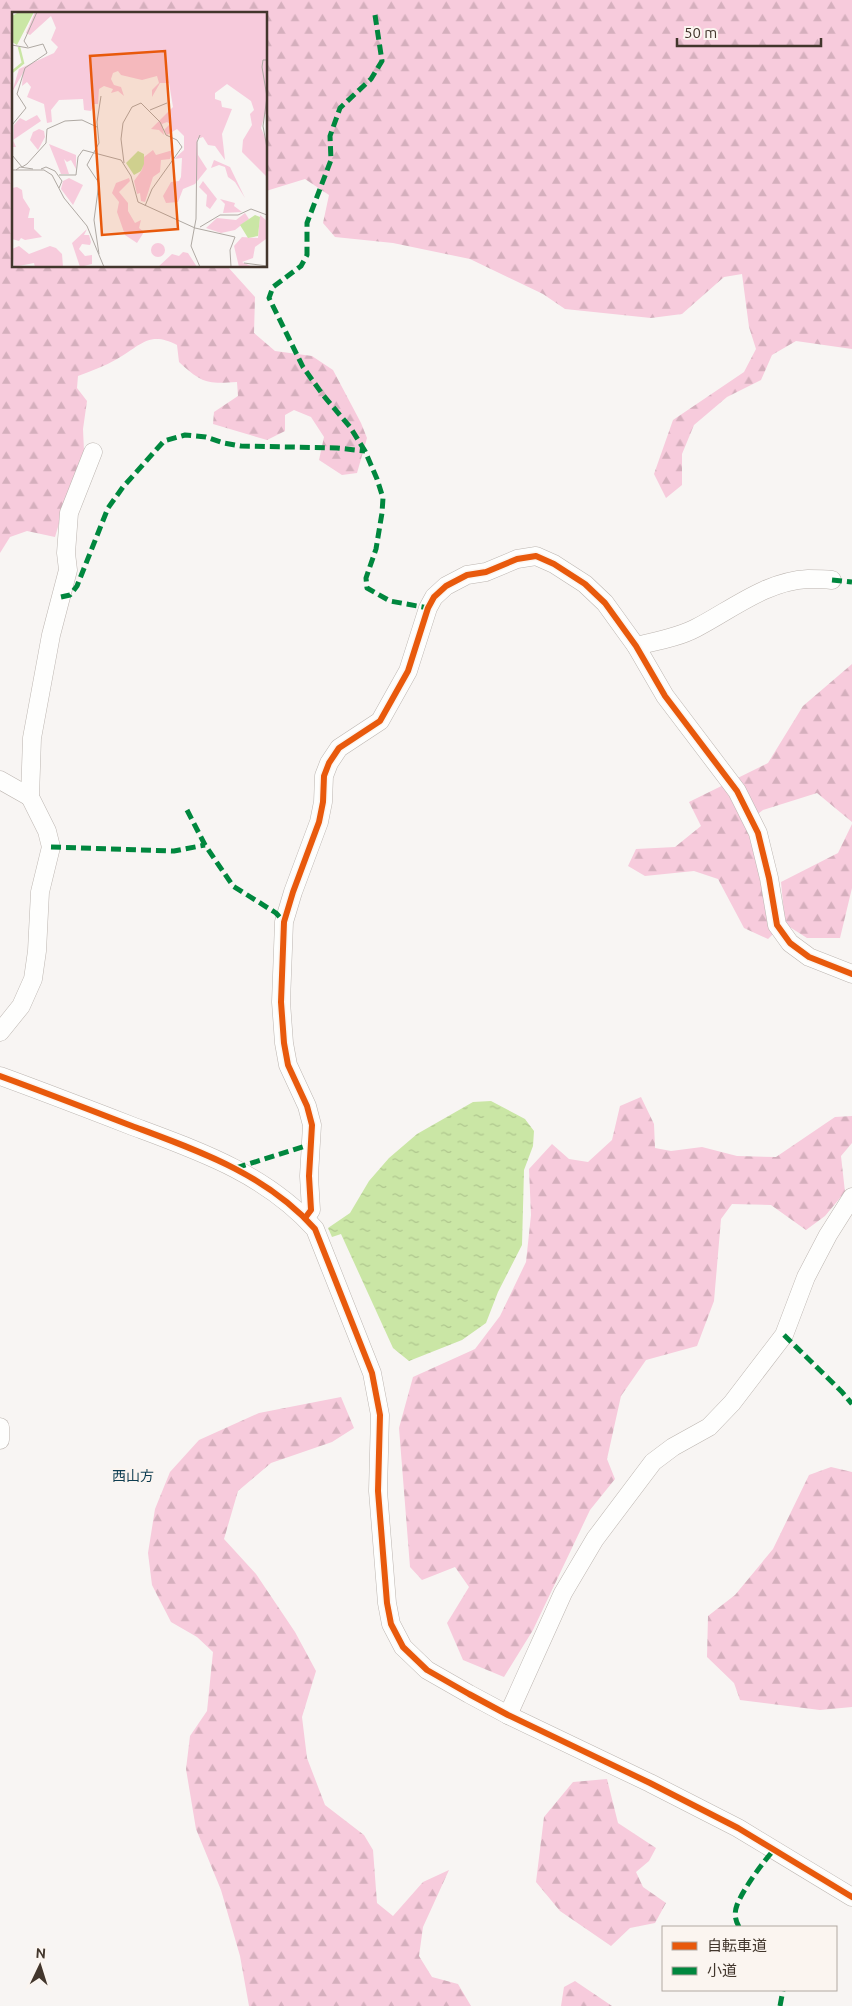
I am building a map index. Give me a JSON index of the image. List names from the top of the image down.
{
  "districts": ["西山方"],
  "legend": ["自転車道", "小道"],
  "scale_bar": "50 m",
  "north": "top"
}
